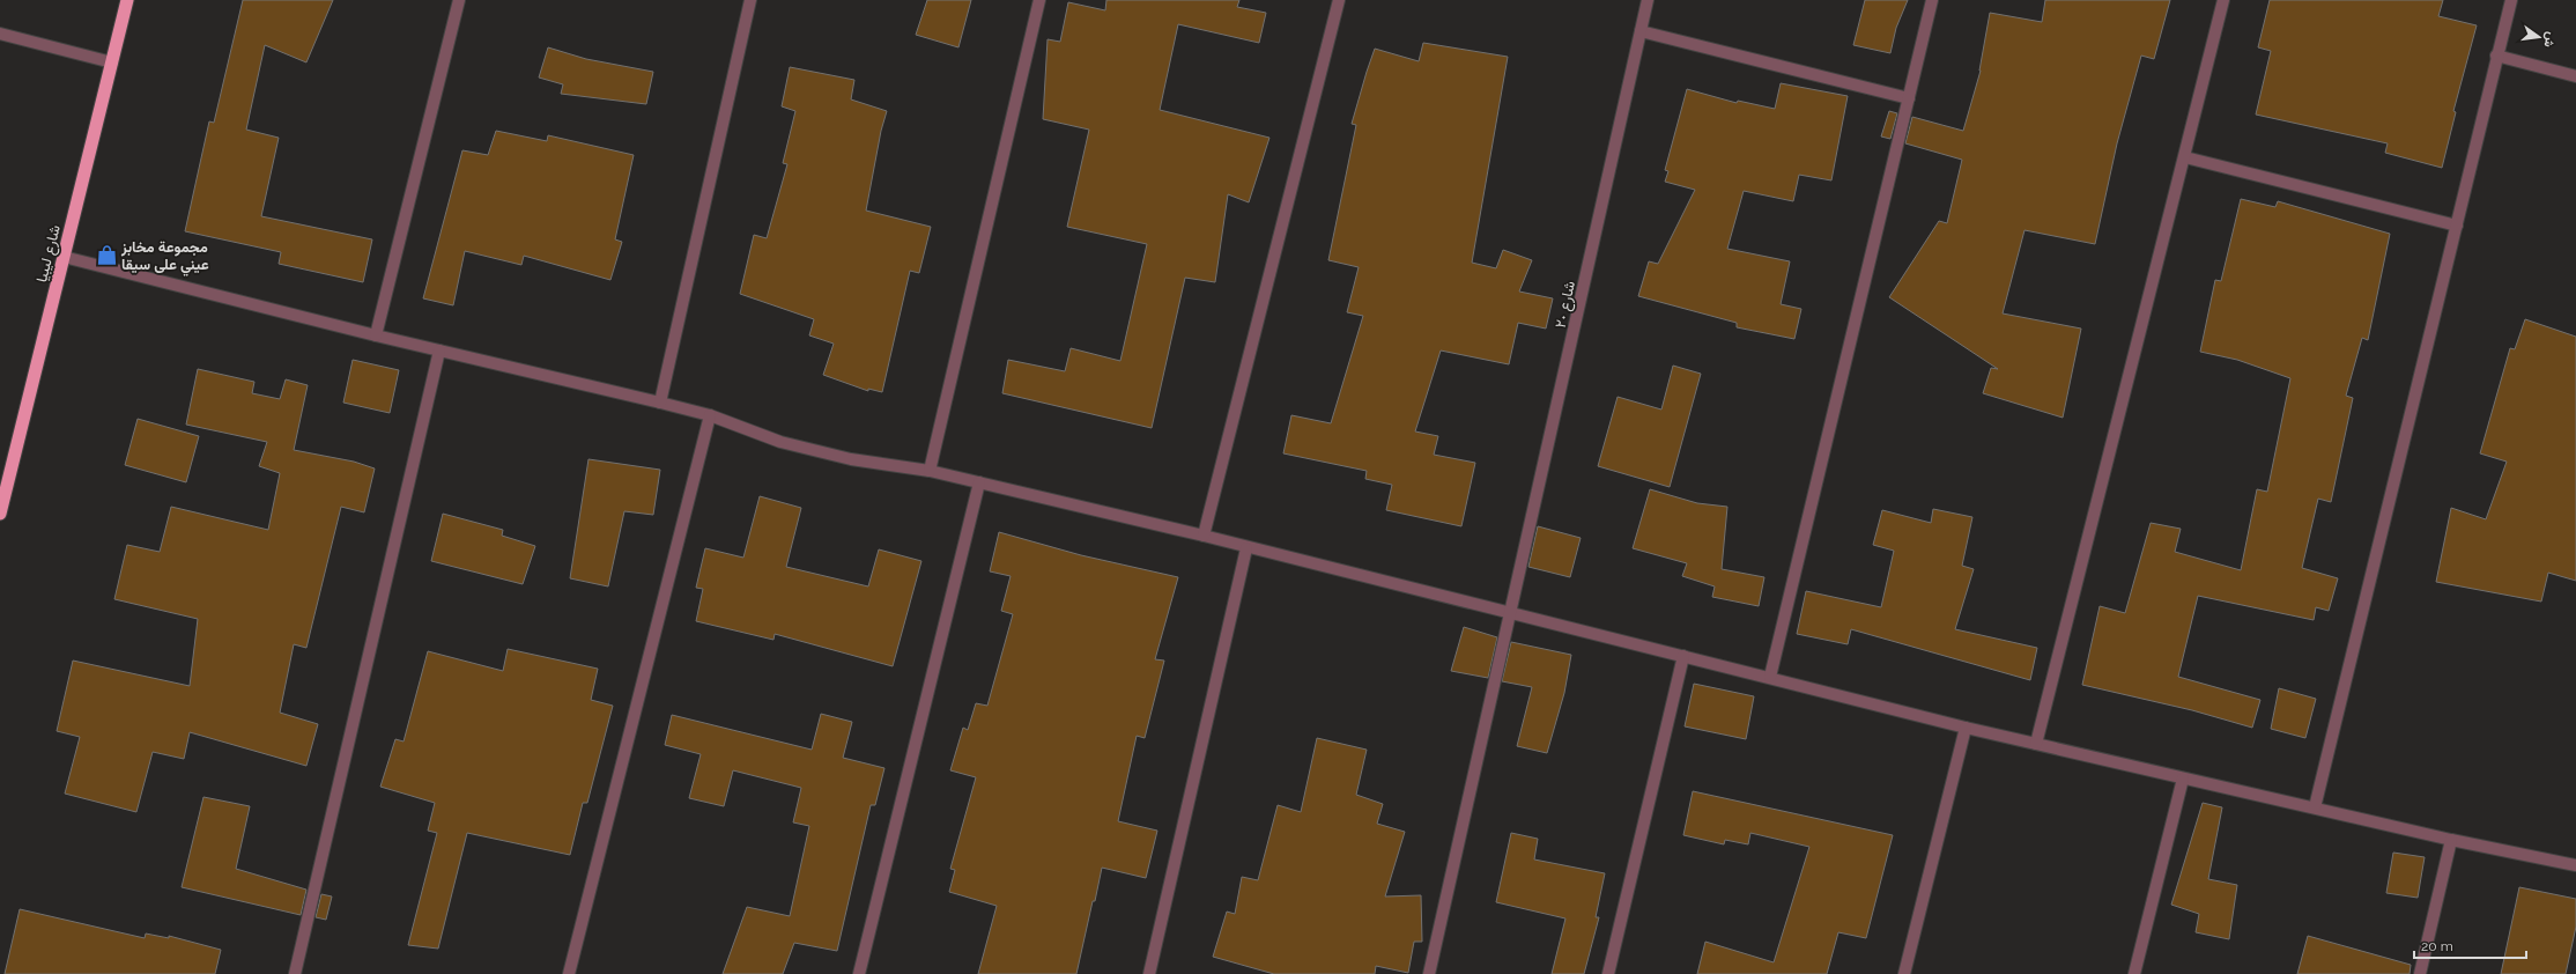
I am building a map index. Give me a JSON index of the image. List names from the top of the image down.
{
  "streets": {
    "highway": ["شارع ليبيا"],
    "street": ["شارع ٢٠"]
  },
  "places": {
    "shop": ["مجموعة مخابز عيني على سيقا"]
  },
  "scale_bar": "20 m",
  "north": "right"
}
